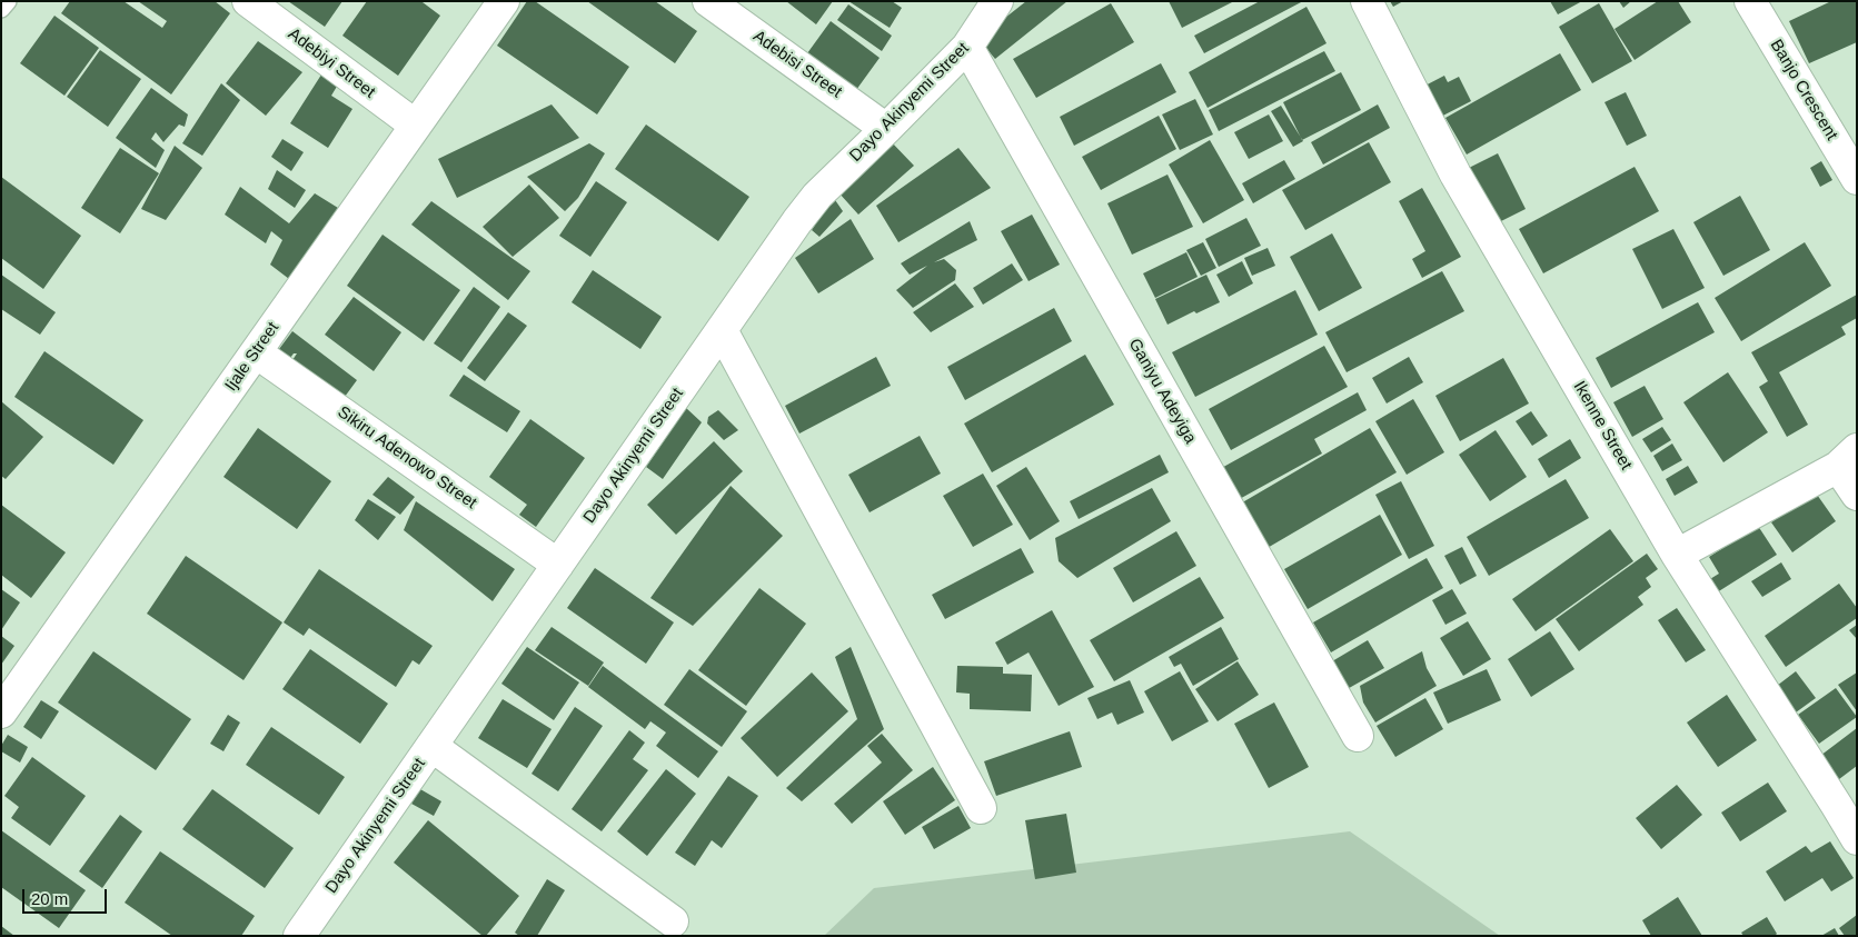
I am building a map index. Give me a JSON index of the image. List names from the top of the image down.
{
  "streets": {
    "street": [
      "Adebiyi Street",
      "Adebisi Street",
      "Banjo Crescent",
      "Dayo Akinyemi Street",
      "Ijale Street",
      "Ganiyu Adeyiga",
      "Ikenne Street",
      "Sikiru Adenowo Street"
    ]
  },
  "crossings": [
    ["Adebiyi Street", "Ijale Street"],
    ["Adebisi Street", "Dayo Akinyemi Street"],
    ["Dayo Akinyemi Street", "Ganiyu Adeyiga"],
    ["Dayo Akinyemi Street", "Sikiru Adenowo Street"],
    ["Ijale Street", "Sikiru Adenowo Street"]
  ],
  "scale_bar": "20 m"
}
